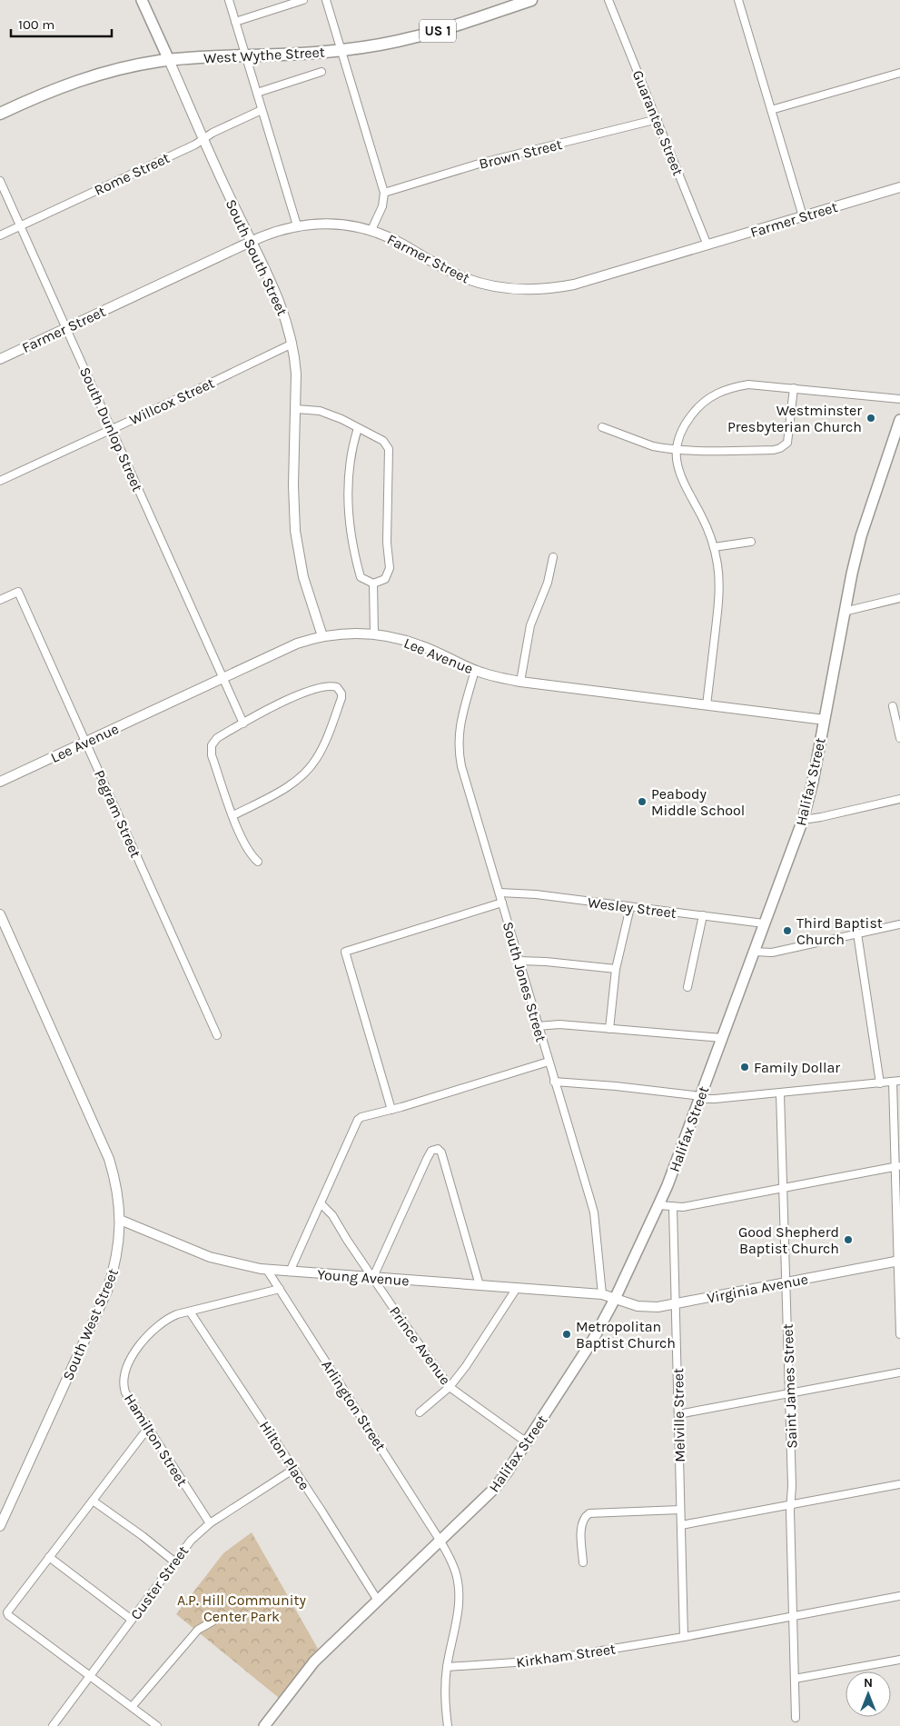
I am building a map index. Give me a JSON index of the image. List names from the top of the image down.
{
  "streets": {
    "main road": [
      "US 1",
      "West Wythe Street",
      "South South Street",
      "Halifax Street"
    ],
    "street": [
      "Guarantee Street",
      "Brown Street",
      "Rome Street",
      "Farmer Street",
      "Willcox Street",
      "South Dunlop Street",
      "Lee Avenue",
      "Pegram Street",
      "Wesley Street",
      "South Jones Street",
      "Young Avenue",
      "Virginia Avenue",
      "South West Street",
      "Prince Avenue",
      "Saint James Street",
      "Arlington Street",
      "Melville Street",
      "Hamilton Street",
      "Hilton Place",
      "Custer Street",
      "Kirkham Street"
    ]
  },
  "crossings": [
    ["West Wythe Street", "South South Street"],
    ["Guarantee Street", "Brown Street"],
    ["Guarantee Street", "Farmer Street"],
    ["Rome Street", "South South Street"],
    ["Rome Street", "South Dunlop Street"],
    ["Farmer Street", "South South Street"],
    ["Farmer Street", "South Dunlop Street"],
    ["South South Street", "Willcox Street"],
    ["South South Street", "Lee Avenue"],
    ["Willcox Street", "South Dunlop Street"],
    ["South Dunlop Street", "Lee Avenue"],
    ["Lee Avenue", "Halifax Street"],
    ["Lee Avenue", "Pegram Street"],
    ["Lee Avenue", "South Jones Street"],
    ["Halifax Street", "Wesley Street"],
    ["Halifax Street", "Young Avenue"],
    ["Halifax Street", "Virginia Avenue"],
    ["Halifax Street", "Prince Avenue"],
    ["Halifax Street", "Arlington Street"],
    ["Halifax Street", "Hilton Place"],
    ["Wesley Street", "South Jones Street"],
    ["South Jones Street", "Young Avenue"],
    ["Young Avenue", "Virginia Avenue"],
    ["Young Avenue", "South West Street"],
    ["Young Avenue", "Prince Avenue"],
    ["Young Avenue", "Arlington Street"],
    ["Virginia Avenue", "Saint James Street"],
    ["Virginia Avenue", "Melville Street"],
    ["Saint James Street", "Kirkham Street"],
    ["Arlington Street", "Hamilton Street"],
    ["Arlington Street", "Kirkham Street"],
    ["Melville Street", "Kirkham Street"],
    ["Hamilton Street", "Hilton Place"],
    ["Hamilton Street", "Custer Street"],
    ["Hilton Place", "Custer Street"]
  ],
  "parks": ["A.P. Hill Community Center Park"],
  "places": [
    "Westminster Presbyterian Church",
    "Peabody Middle School",
    "Third Baptist Church",
    "Family Dollar",
    "Good Shepherd Baptist Church",
    "Metropolitan Baptist Church"
  ],
  "scale_bar": "100 m",
  "north": "top"
}
